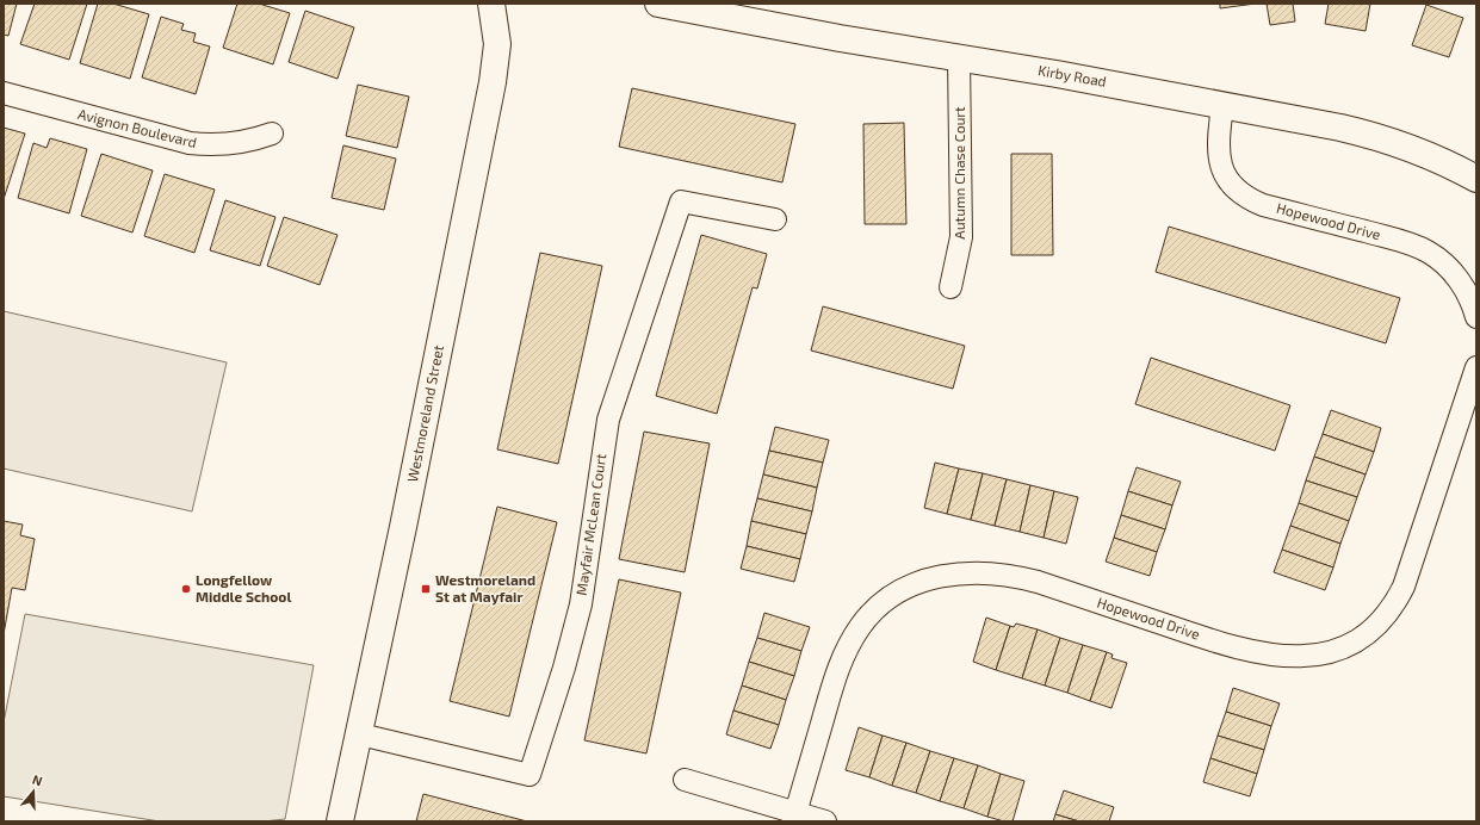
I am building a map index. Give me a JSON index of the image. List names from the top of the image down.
{
  "streets": {
    "main road": ["Kirby Road", "Westmoreland Street"],
    "street": [
      "Avignon Boulevard",
      "Autumn Chase Court",
      "Hopewood Drive",
      "Mayfair McLean Court"
    ]
  },
  "crossings": [
    ["Kirby Road", "Autumn Chase Court"],
    ["Kirby Road", "Hopewood Drive"],
    ["Westmoreland Street", "Mayfair McLean Court"]
  ],
  "places": {
    "other": ["Longfellow Middle School"],
    "transit": ["Westmoreland St at Mayfair"]
  },
  "north": "top"
}
